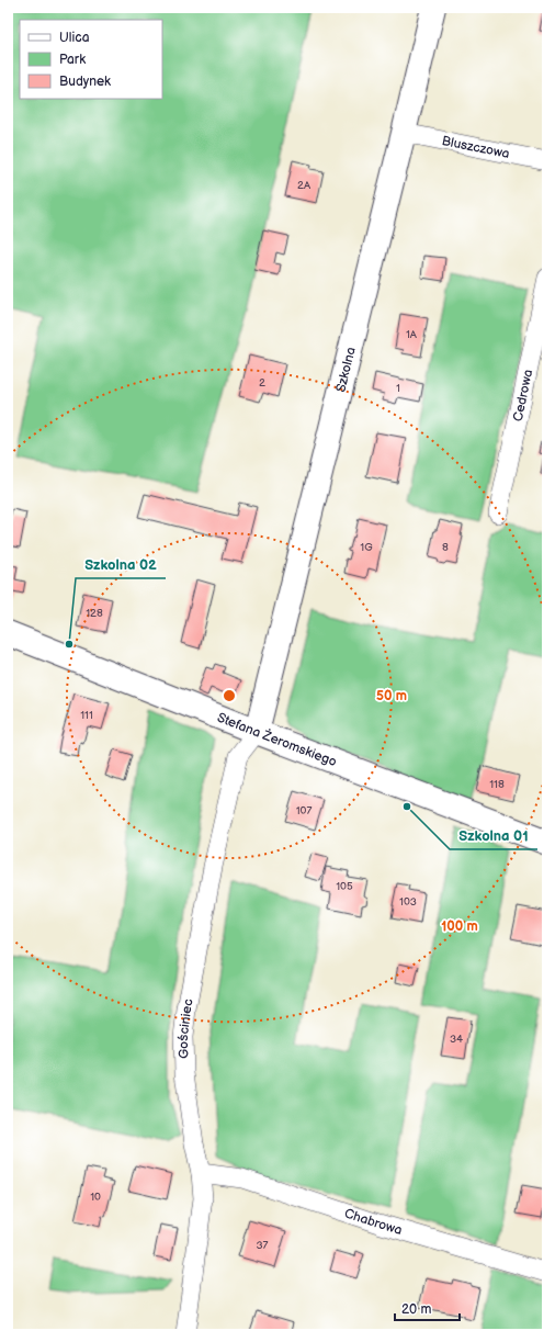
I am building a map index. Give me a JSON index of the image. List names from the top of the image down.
{
  "streets": {
    "street": [
      "Bluszczowa",
      "Szkolna",
      "Cedrowa",
      "Stefana Żeromskiego",
      "Gościniec",
      "Chabrowa"
    ]
  },
  "crossings": [
    ["Bluszczowa", "Szkolna"],
    ["Szkolna", "Stefana Żeromskiego"],
    ["Szkolna", "Gościniec"],
    ["Stefana Żeromskiego", "Gościniec"],
    ["Gościniec", "Chabrowa"]
  ],
  "places": ["Szkolna 02", "Szkolna 01"],
  "house_numbers": [
    "2A",
    "1A",
    "2",
    "1",
    "1G",
    "8",
    "128",
    "111",
    "118",
    "107",
    "105",
    "103",
    "34",
    "10",
    "37"
  ],
  "legend": ["Ulica", "Park", "Budynek"],
  "scale_bar": "20 m",
  "rings": ["50 m", "100 m"]
}
